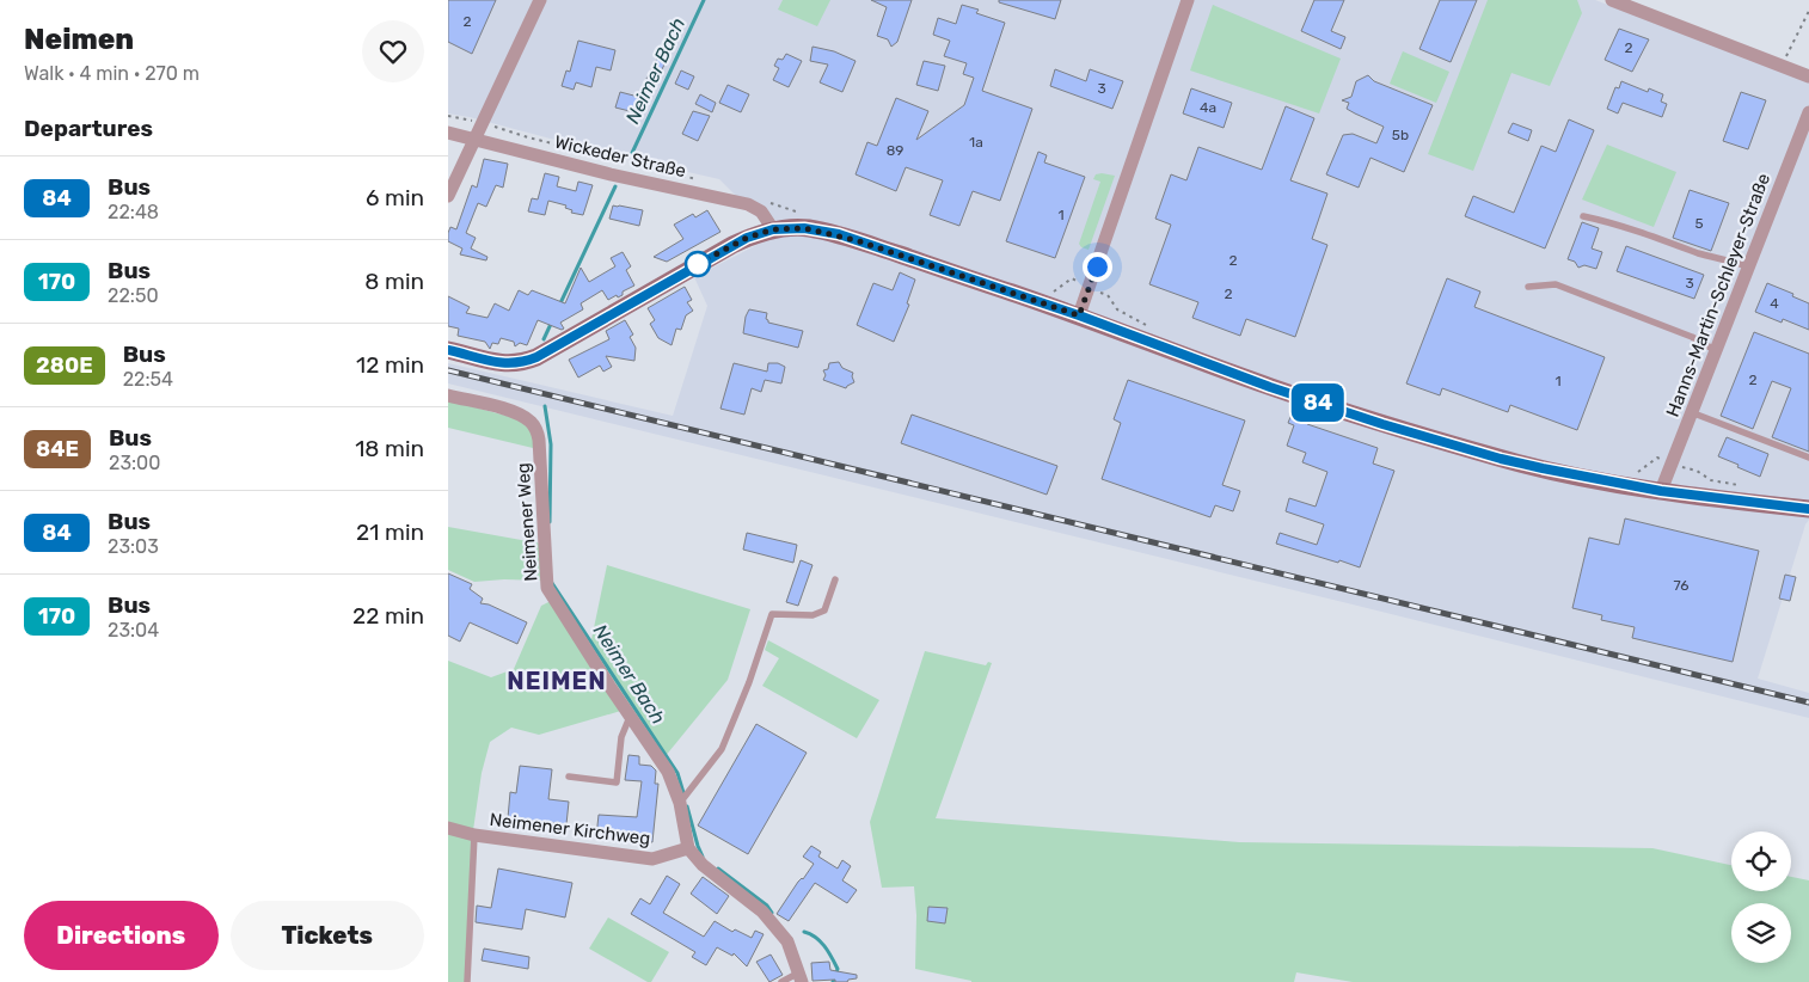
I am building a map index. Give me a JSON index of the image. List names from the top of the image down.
{
  "streets": {
    "street": [
      "Wickeder Straße",
      "Hanns-Martin-Schleyer-Straße",
      "Neimener Weg",
      "Neimener Kirchweg"
    ]
  },
  "crossings": [
    ["Neimener Weg", "Neimener Kirchweg"]
  ],
  "districts": ["NEIMEN"],
  "water": ["Neimer Bach"],
  "lines": ["bus line 84"],
  "house_numbers": [
    "2",
    "2",
    "3",
    "4a",
    "5b",
    "1a",
    "89",
    "1",
    "5",
    "2",
    "3",
    "2",
    "4",
    "2",
    "1",
    "76"
  ],
  "page": {
    "heading": [
      ["Neimen", "Walk · 4 min · 270 m"],
      "Departures"
    ],
    "on_map": "84",
    "list": [
      {
        "mark": "84",
        "name": "Bus",
        "note": "22:48",
        "value": "6 min"
      },
      {
        "mark": "170",
        "name": "Bus",
        "note": "22:50",
        "value": "8 min"
      },
      {
        "mark": "280E",
        "name": "Bus",
        "note": "22:54",
        "value": "12 min"
      },
      {
        "mark": "84E",
        "name": "Bus",
        "note": "23:00",
        "value": "18 min"
      },
      {
        "mark": "84",
        "name": "Bus",
        "note": "23:03",
        "value": "21 min"
      },
      {
        "mark": "170",
        "name": "Bus",
        "note": "23:04",
        "value": "22 min"
      }
    ],
    "buttons": ["Directions", "Tickets"]
  }
}
